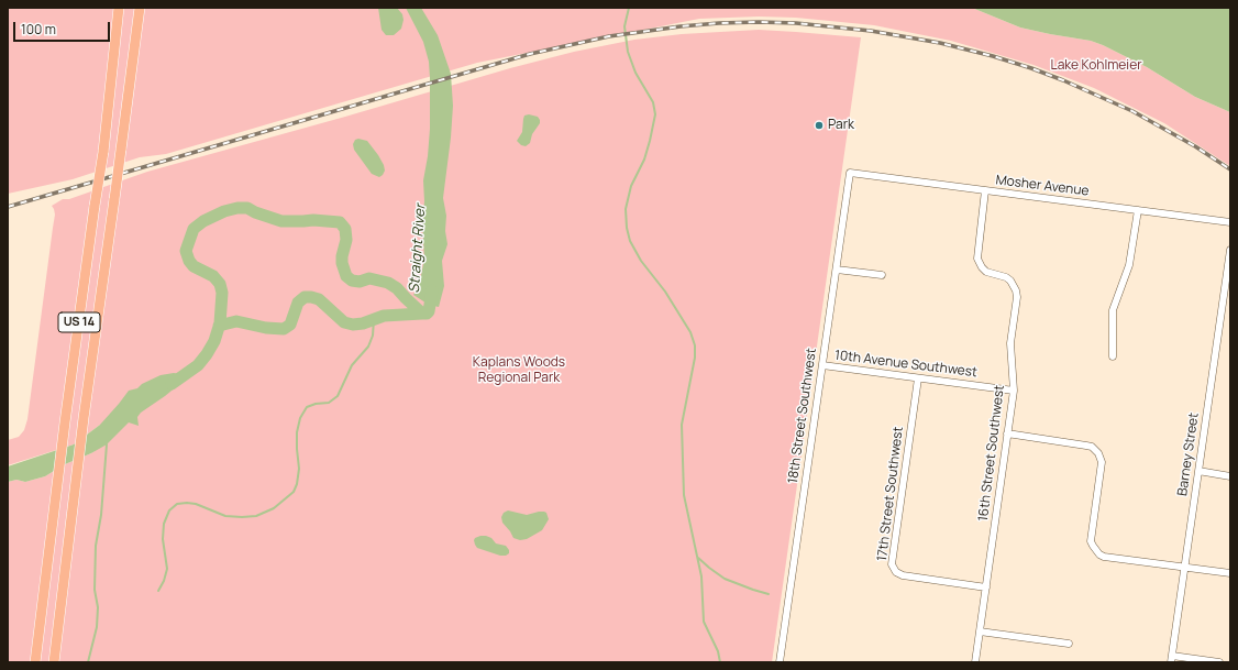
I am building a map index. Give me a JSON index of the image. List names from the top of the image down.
{
  "streets": {
    "highway": ["US 14"],
    "street": [
      "Mosher Avenue",
      "10th Avenue Southwest",
      "18th Street Southwest",
      "16th Street Southwest",
      "Barney Street",
      "17th Street Southwest"
    ]
  },
  "crossings": [
    ["Mosher Avenue", "18th Street Southwest"],
    ["Mosher Avenue", "16th Street Southwest"],
    ["10th Avenue Southwest", "18th Street Southwest"],
    ["10th Avenue Southwest", "16th Street Southwest"],
    ["10th Avenue Southwest", "17th Street Southwest"],
    ["16th Street Southwest", "17th Street Southwest"]
  ],
  "water": ["Straight River"],
  "parks": ["Lake Kohlmeier", "Kaplans Woods Regional Park"],
  "places": ["Park"],
  "scale_bar": "100 m"
}
